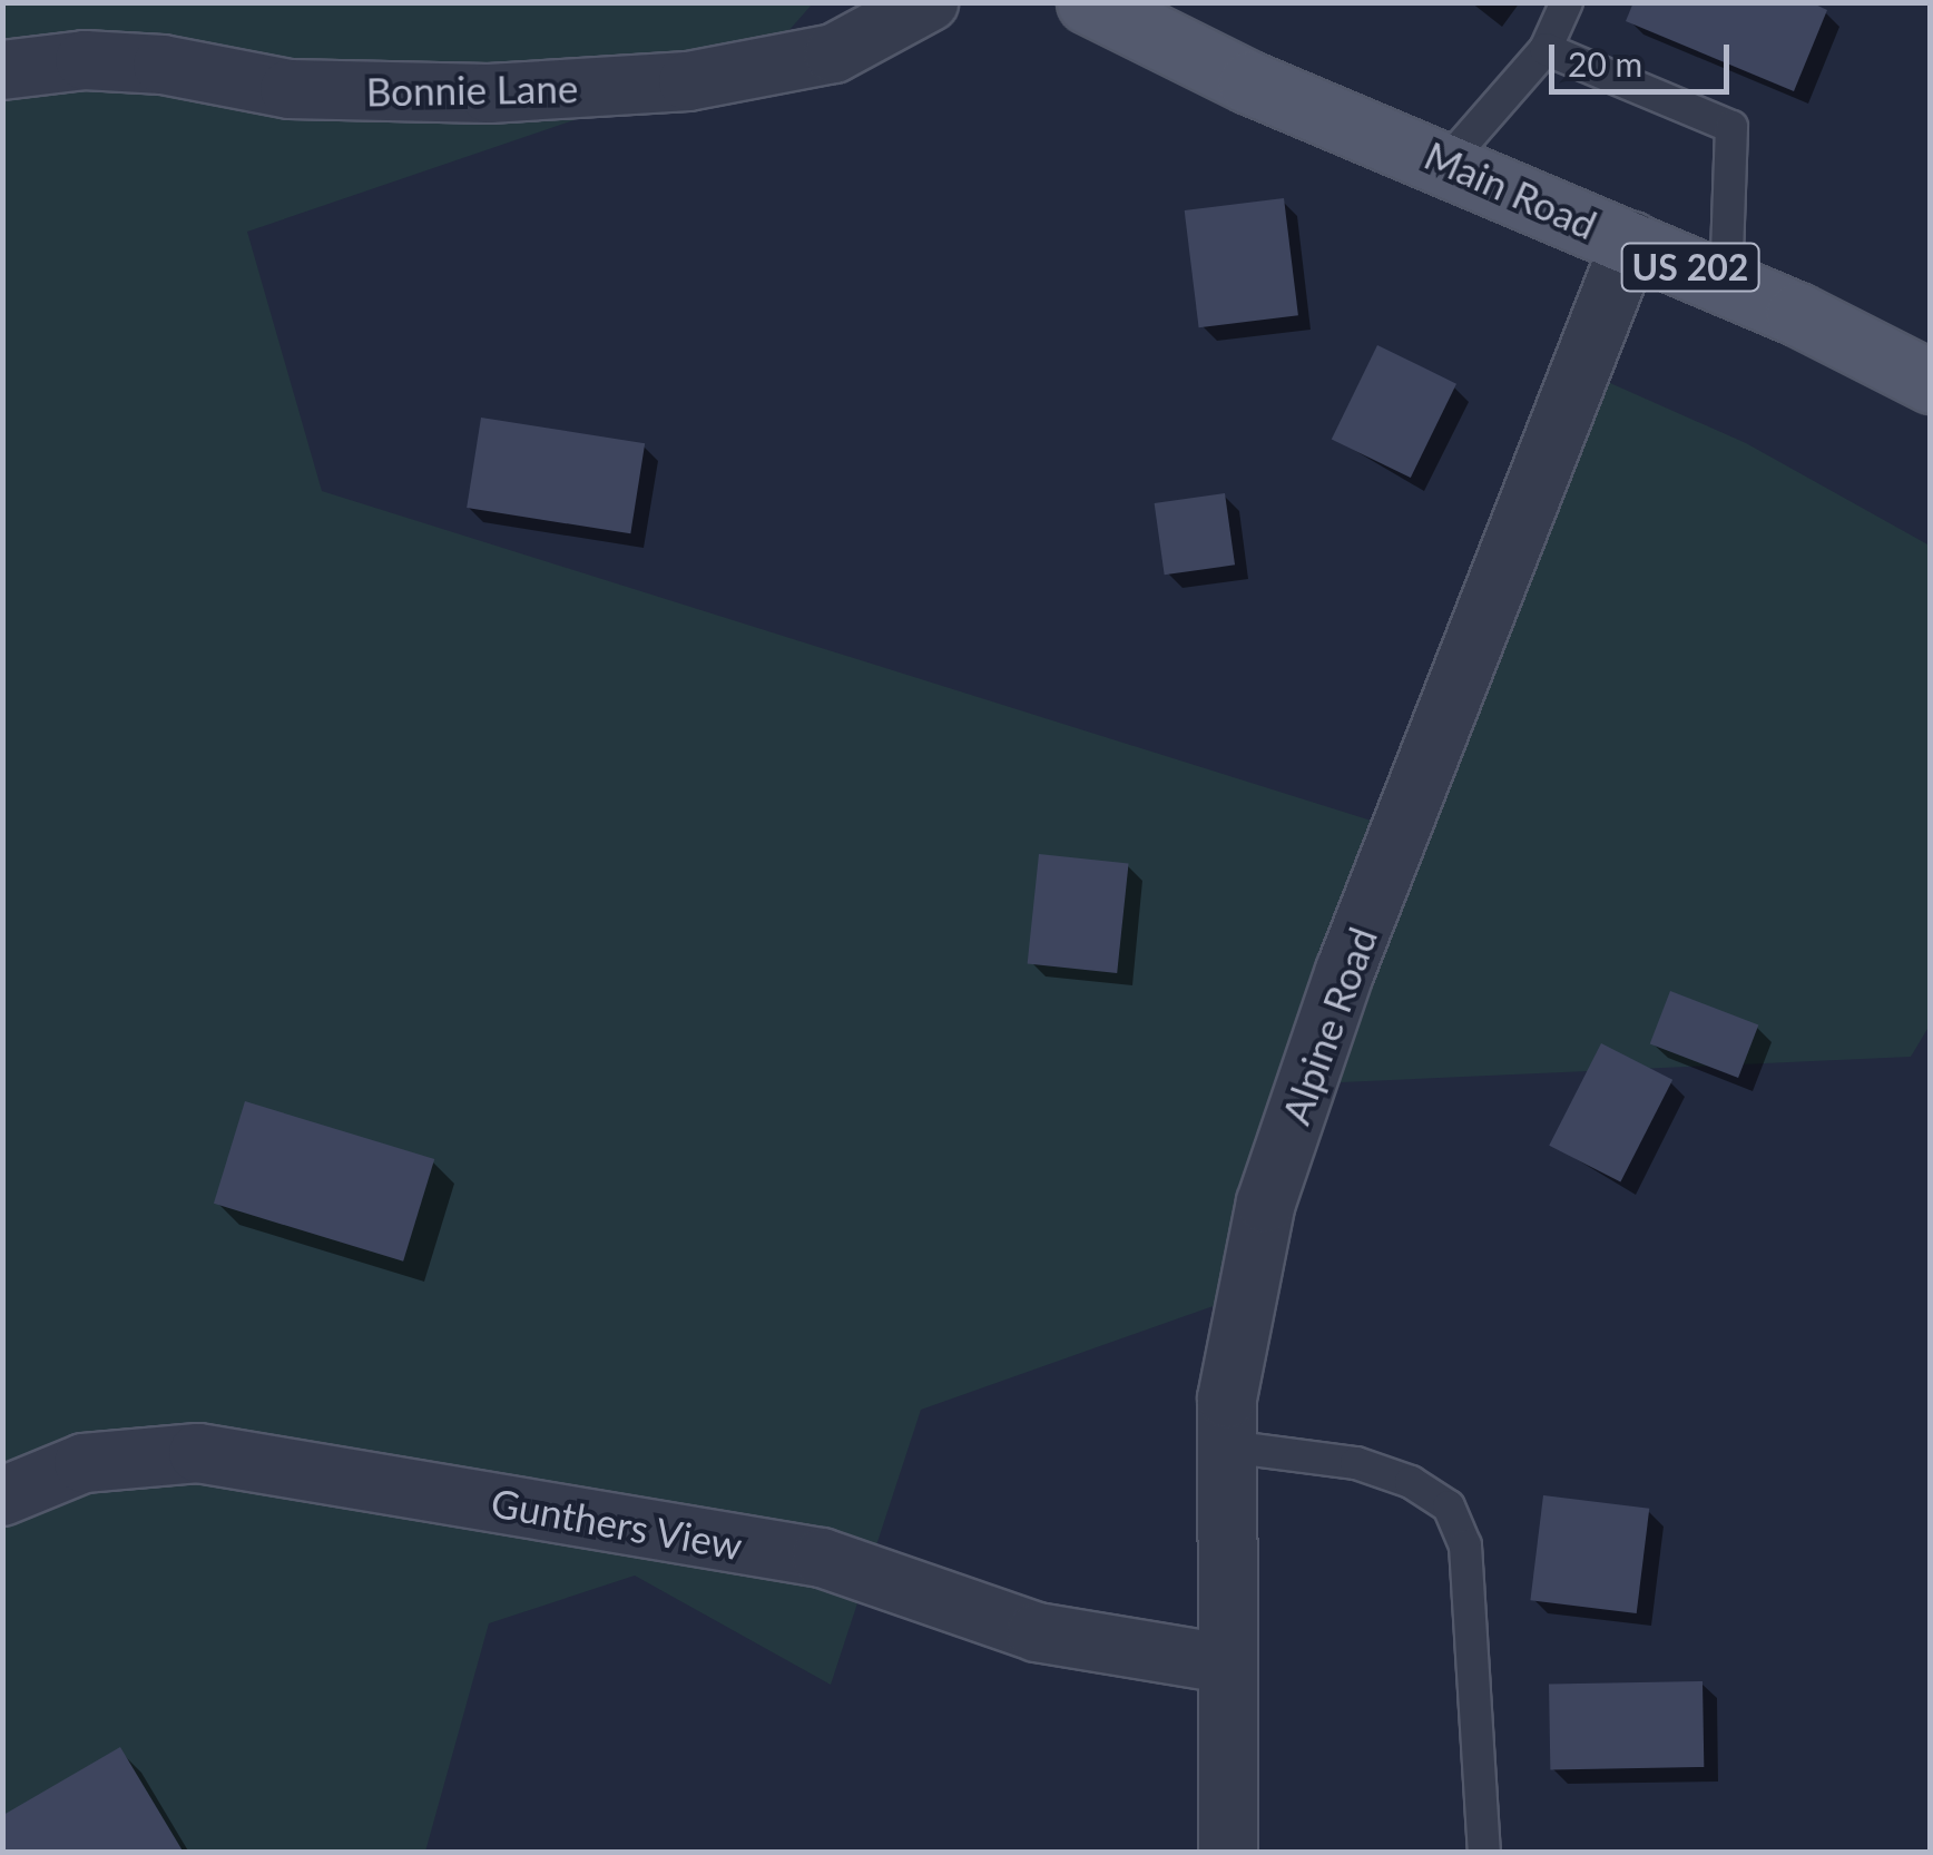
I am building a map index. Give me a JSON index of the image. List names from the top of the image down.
{
  "streets": {
    "main road": ["Main Road", "US 202"],
    "street": ["Bonnie Lane", "Alpine Road", "Gunthers View"]
  },
  "crossings": [
    ["Main Road", "Alpine Road"],
    ["Alpine Road", "Gunthers View"]
  ],
  "scale_bar": "20 m"
}
